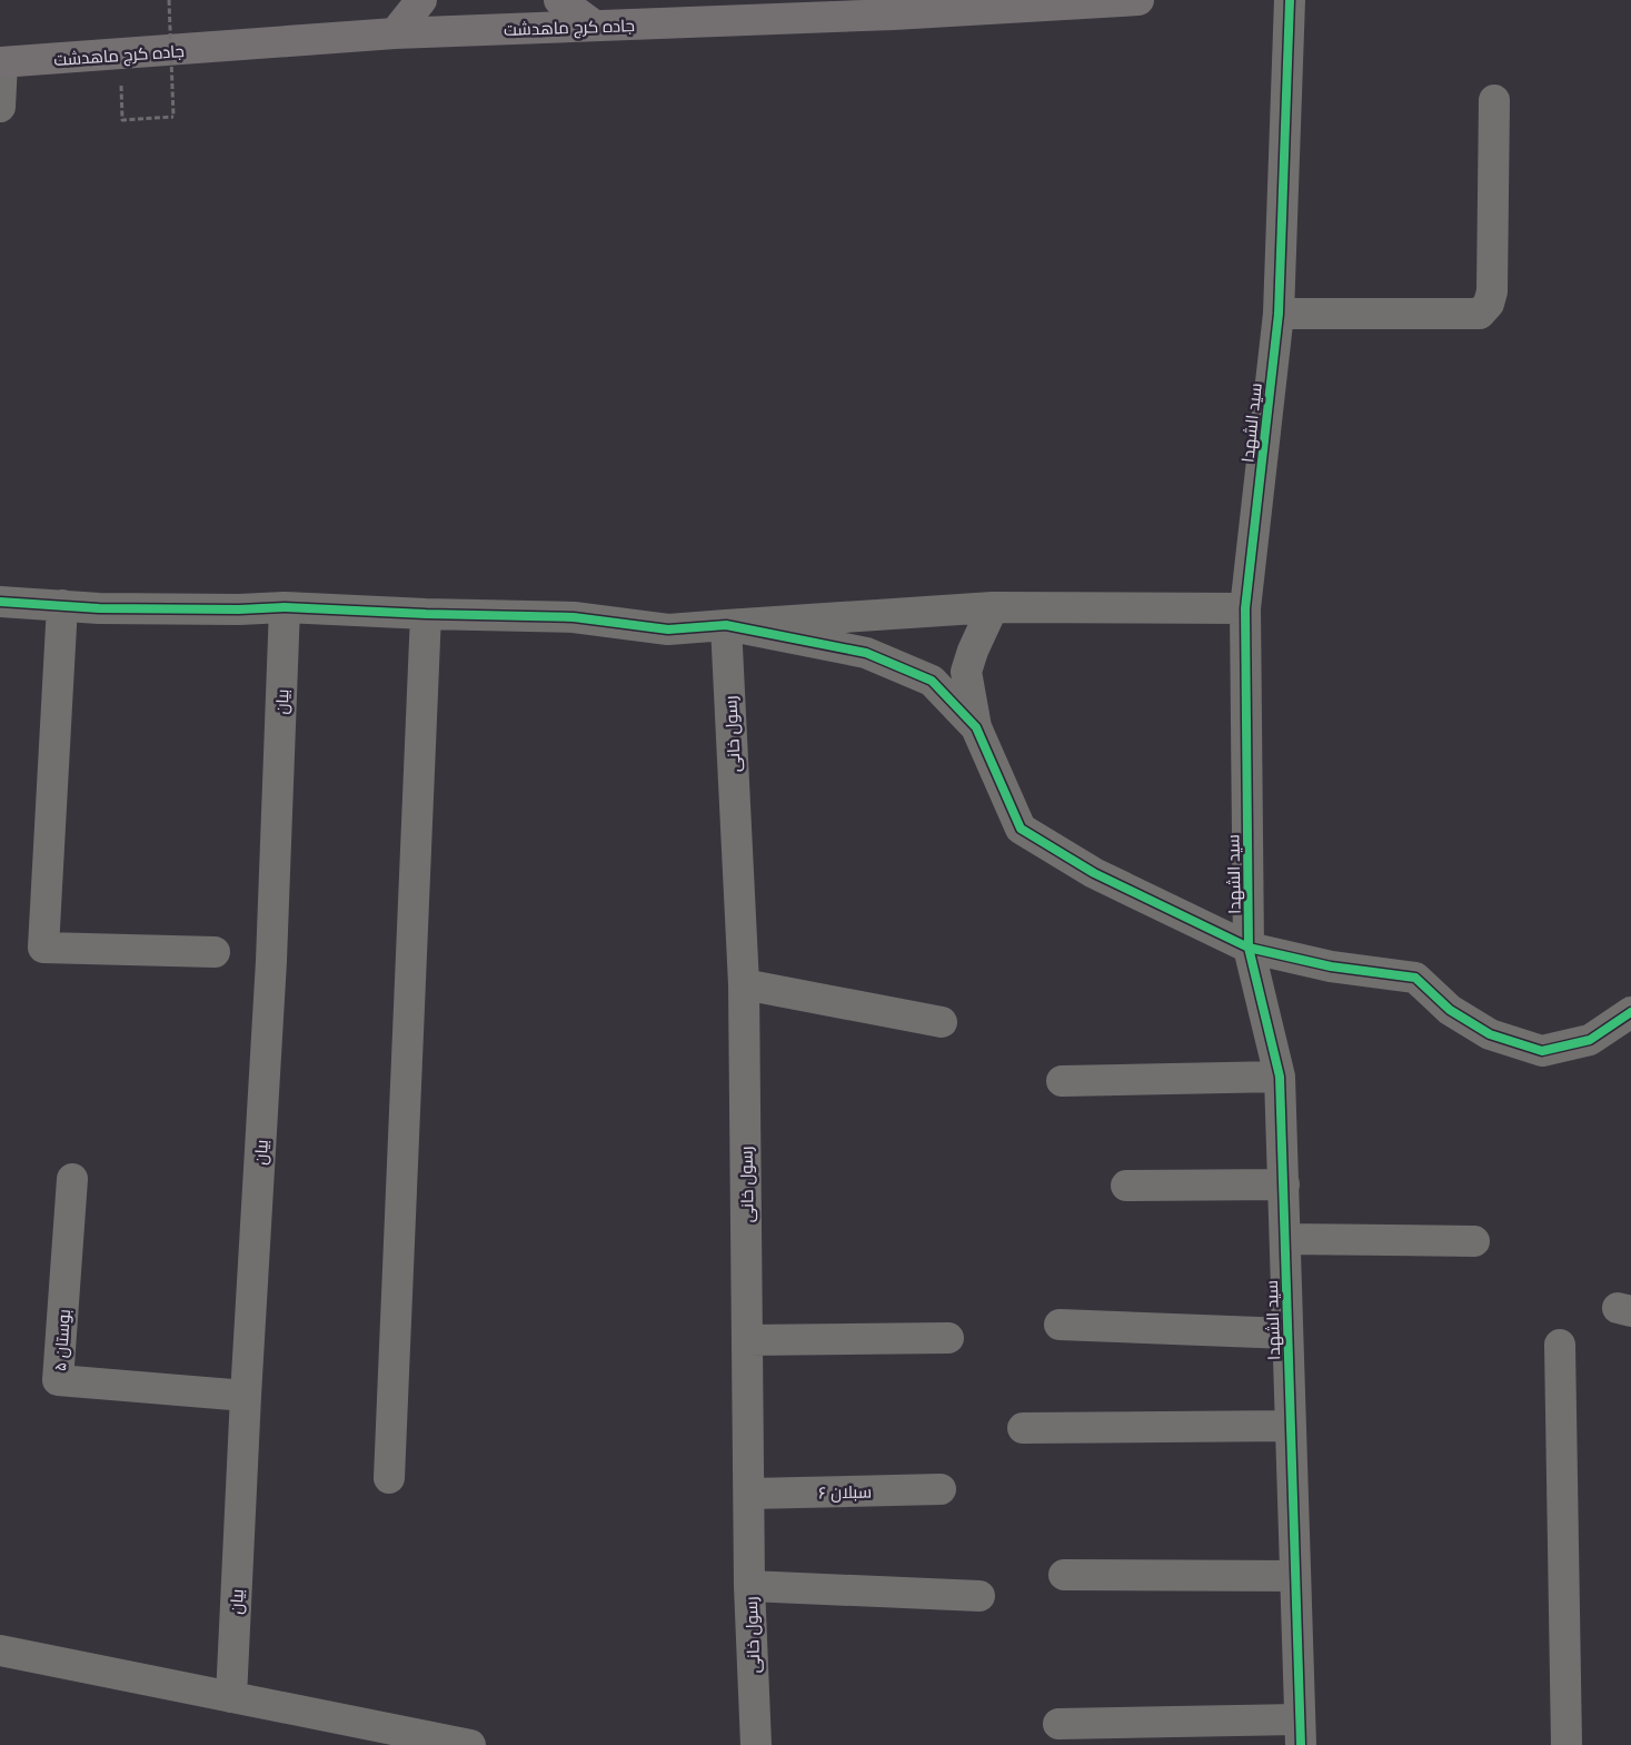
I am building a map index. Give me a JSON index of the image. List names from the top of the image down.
{
  "streets": {
    "main road": ["جاده کرج ماهدشت"],
    "street": [
      "سید الشهدا",
      "بیان",
      "رسول خانی",
      "بوستان ۵",
      "سبلان ۶"
    ]
  },
  "crossings": [
    ["بیان", "بوستان ۵"],
    ["رسول خانی", "سبلان ۶"]
  ]
}
